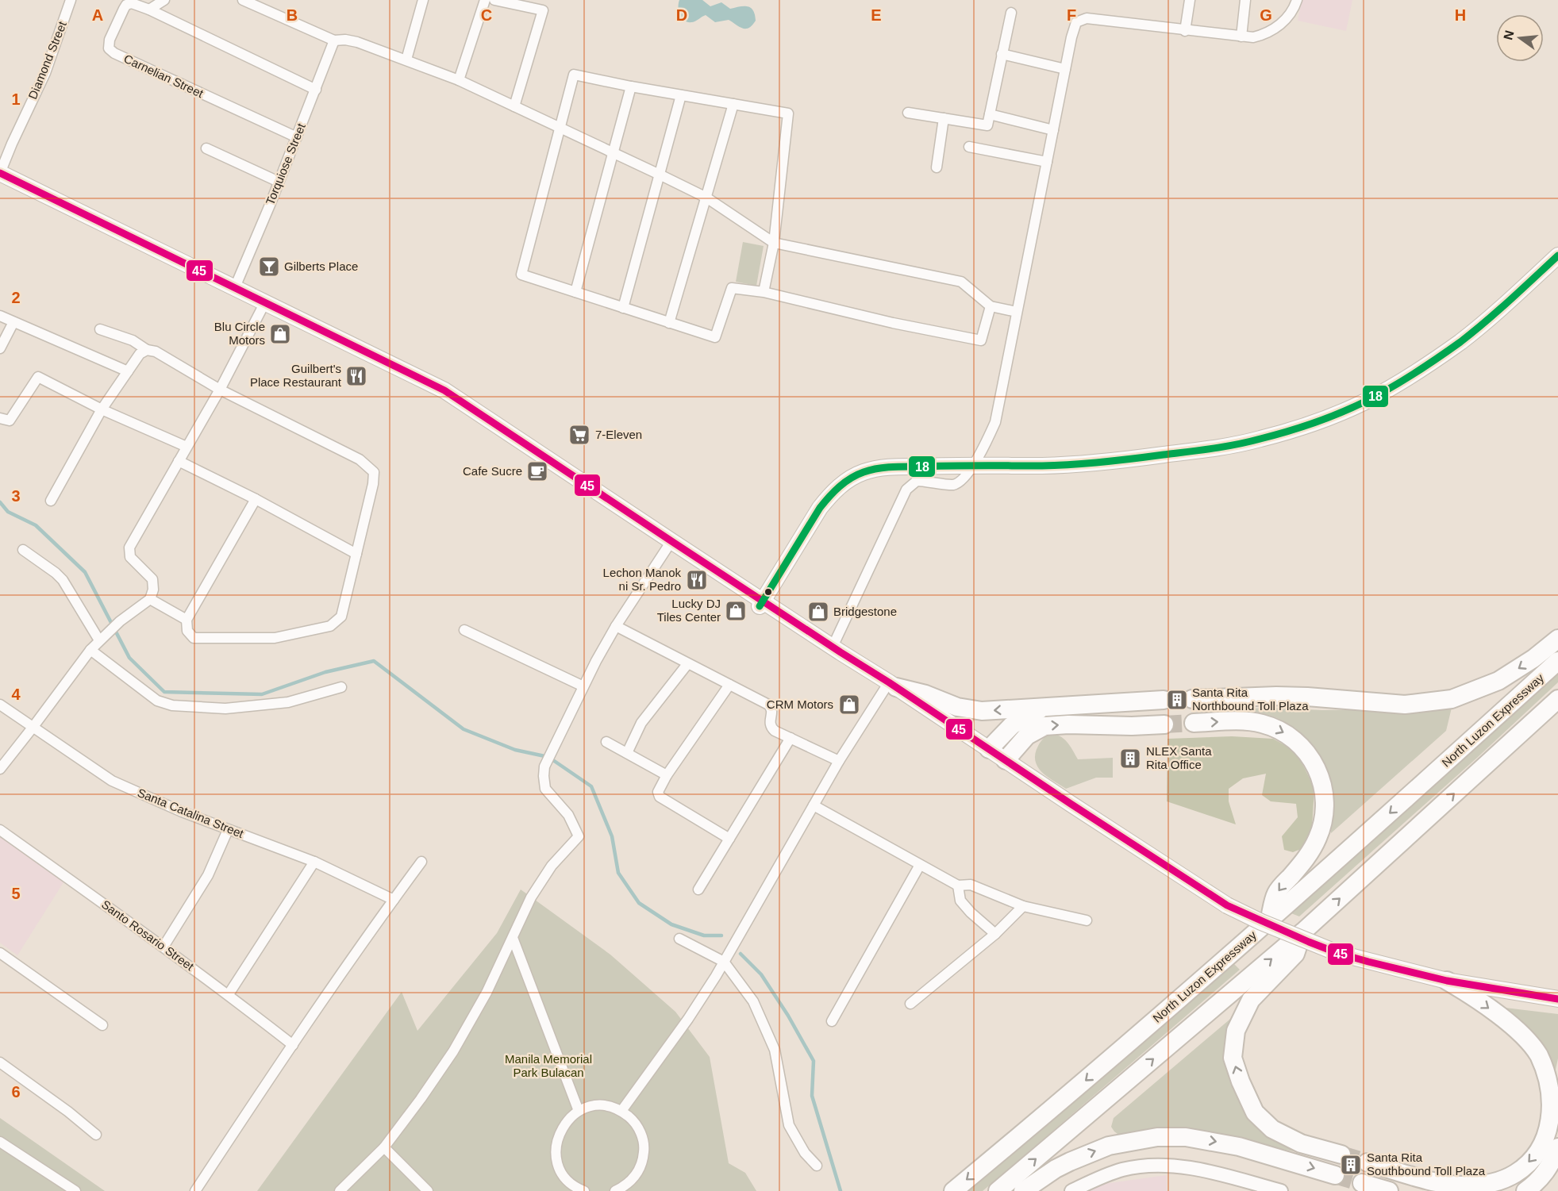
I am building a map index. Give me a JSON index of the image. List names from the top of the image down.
{
  "streets": {
    "highway": ["North Luzon Expressway"],
    "street": [
      "Diamond Street",
      "Carnelian Street",
      "Torquiose Street",
      "Santa Catalina Street",
      "Santo Rosario Street"
    ]
  },
  "crossings": [
    ["Carnelian Street", "Torquiose Street"]
  ],
  "parks": ["Manila Memorial Park Bulacan"],
  "places": {
    "bar": ["Gilberts Place"],
    "shop": [
      "Blu Circle Motors",
      "Lucky DJ Tiles Center",
      "Bridgestone",
      "CRM Motors"
    ],
    "restaurant": ["Guilbert's Place Restaurant", "Lechon Manok ni Sr. Pedro"],
    "supermarket": ["7-Eleven"],
    "cafe": ["Cafe Sucre"],
    "building": ["Santa Rita Northbound Toll Plaza", "NLEX Santa Rita Office", "Santa Rita Southbound Toll Plaza"]
  },
  "lines": ["transit line 45", "transit line 18"],
  "north": "left",
  "grid": {
    "columns": [
      "A",
      "B",
      "C",
      "D",
      "E",
      "F",
      "G",
      "H"
    ],
    "rows": [
      "1",
      "2",
      "3",
      "4",
      "5",
      "6"
    ]
  }
}
